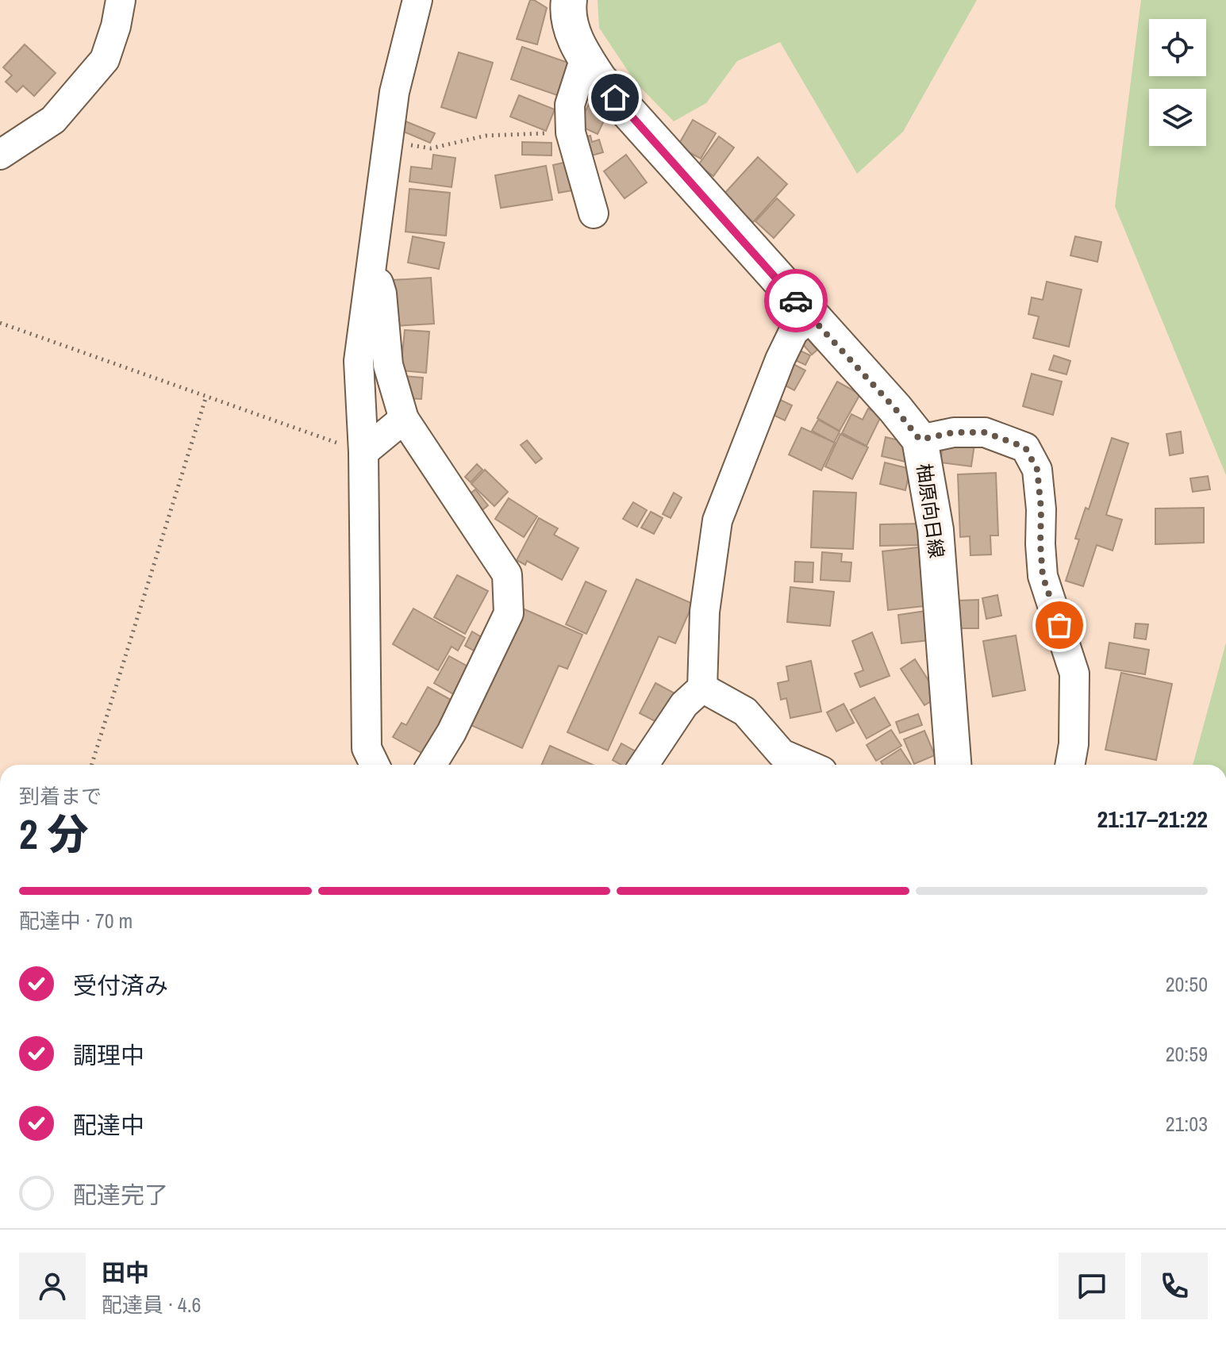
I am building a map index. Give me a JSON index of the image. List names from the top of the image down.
{
  "streets": {
    "main road": ["柚原向日線"]
  },
  "page": {
    "heading": ["2 分", "到着まで", "21:17–21:22"],
    "panel": ["田中", "配達員 · 4.6"],
    "bar": "配達中 · 70 m",
    "list": [
      ["受付済み", "20:50"],
      ["調理中", "20:59"],
      ["配達中", "21:03"],
      "配達完了"
    ]
  }
}
